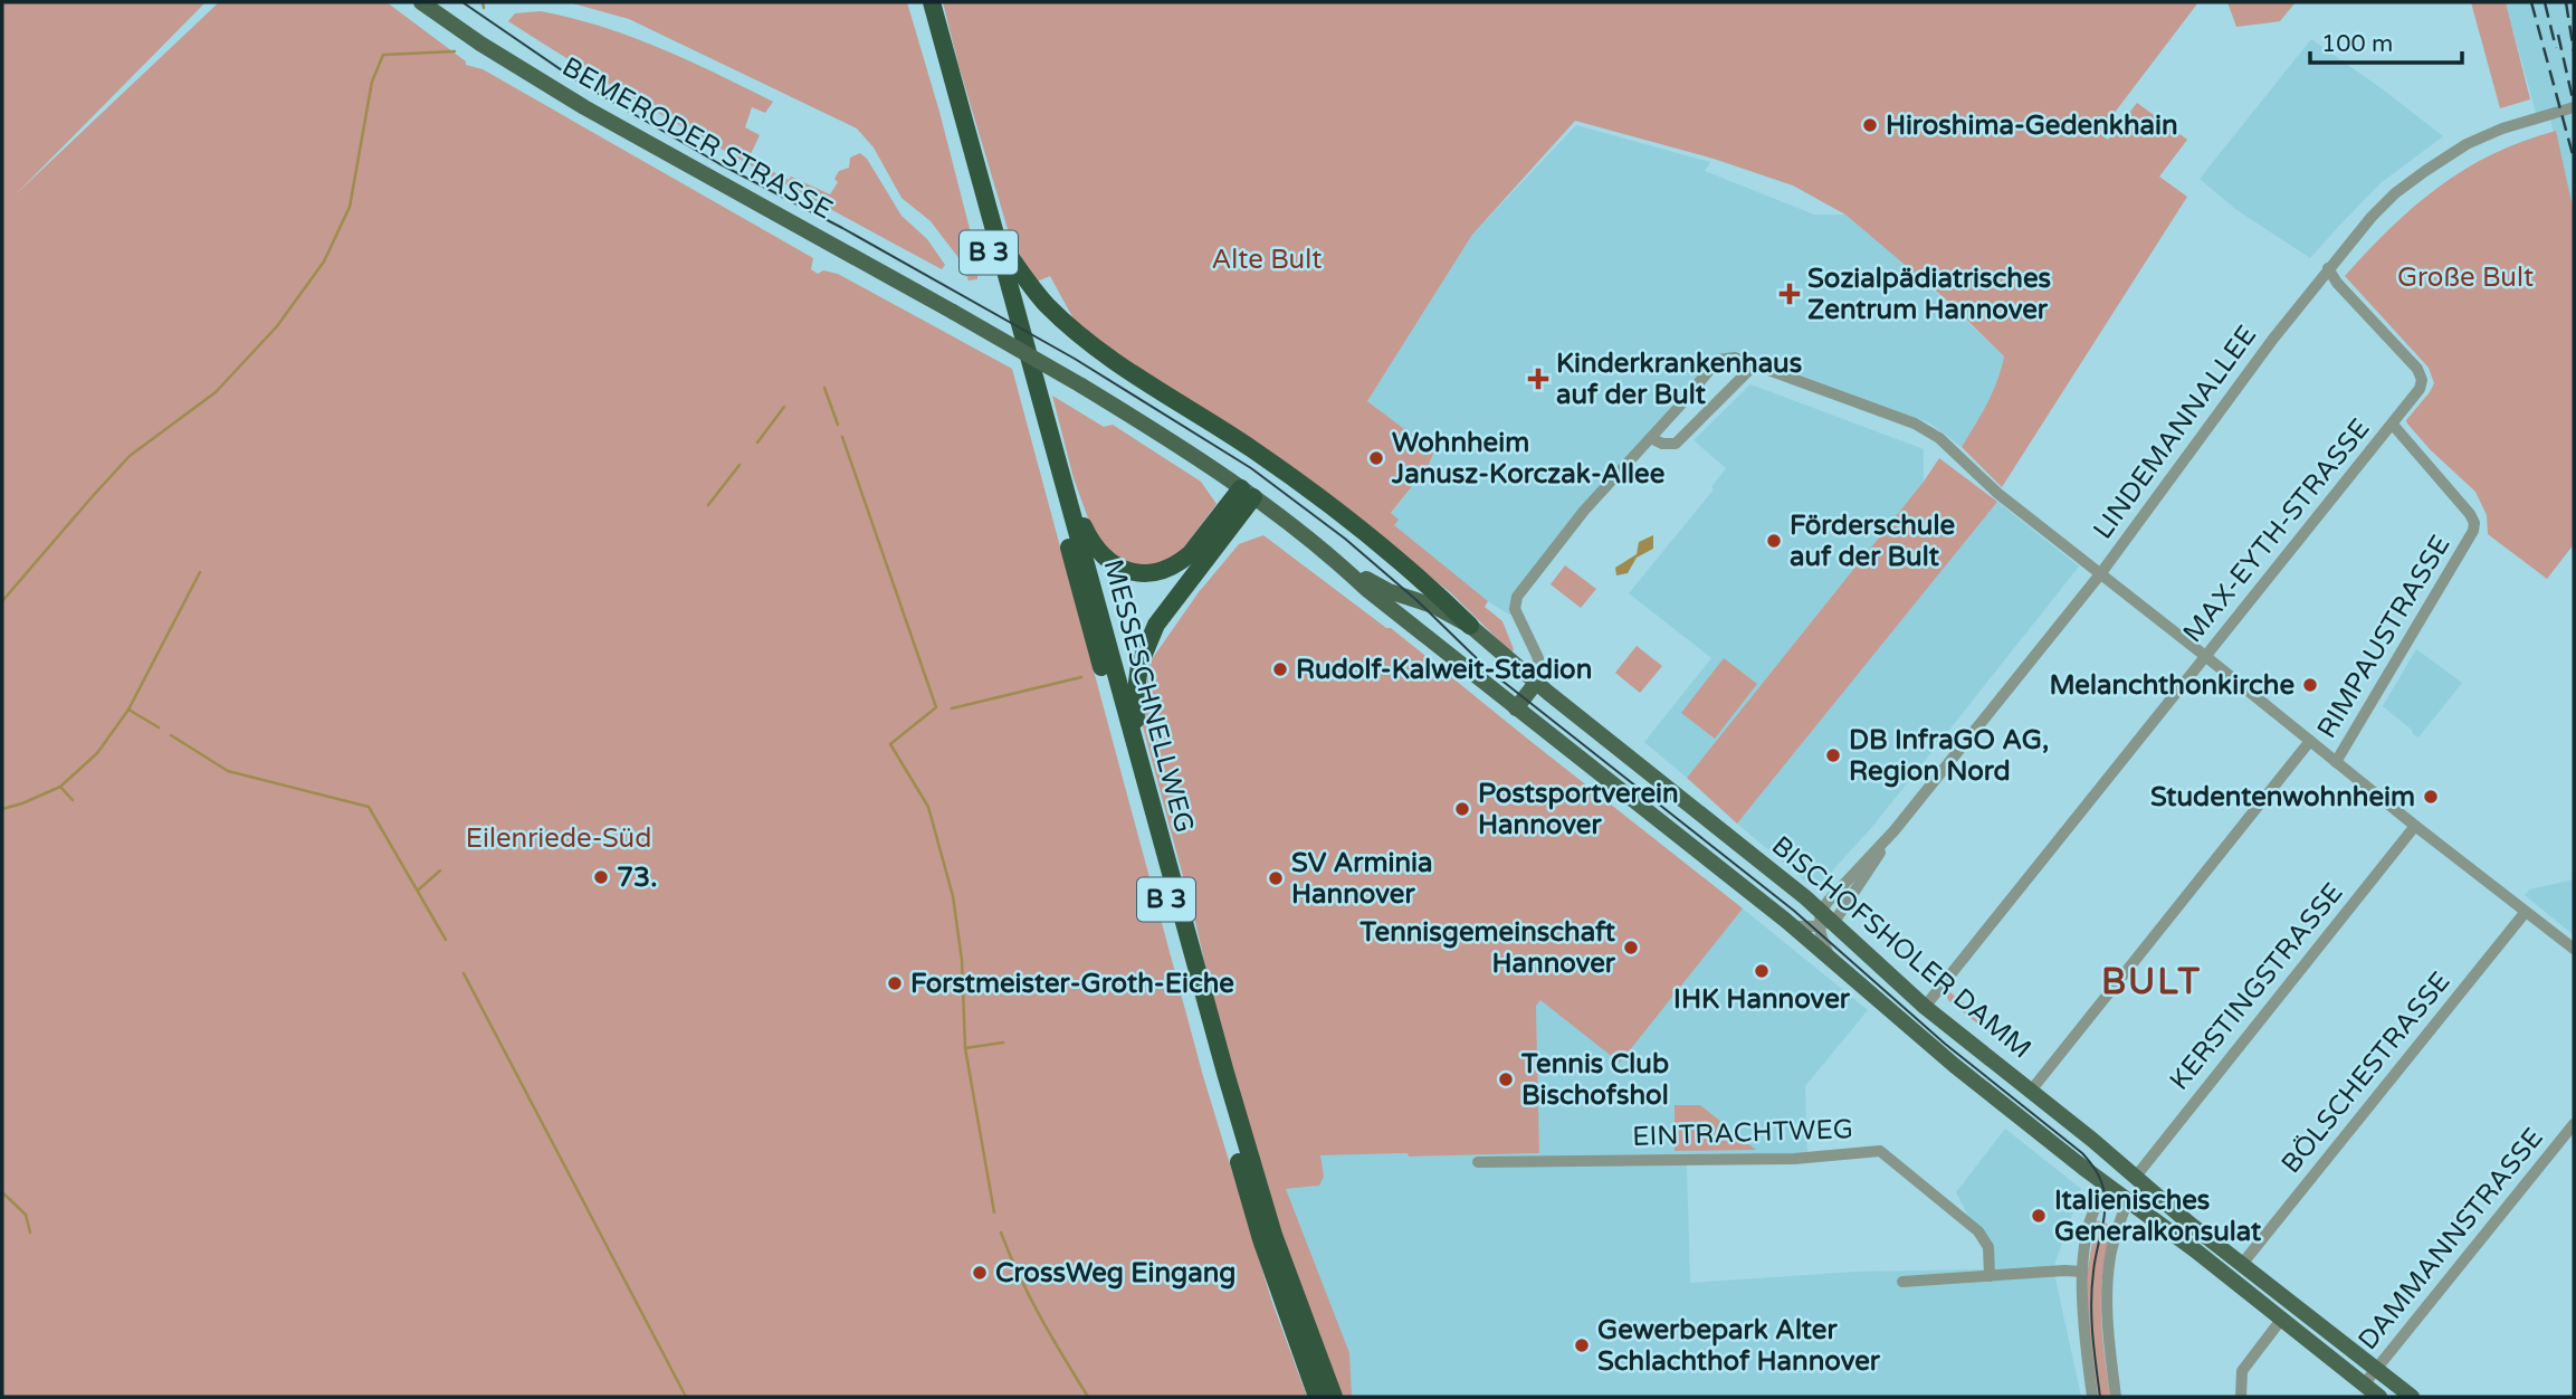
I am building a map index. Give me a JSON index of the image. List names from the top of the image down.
{
  "streets": {
    "highway": ["B 3", "MESSESCHNELLWEG"],
    "main road": ["BEMERODER STRASSE", "BISCHOFSHOLER DAMM"],
    "street": [
      "LINDEMANNALLEE",
      "MAX-EYTH-STRASSE",
      "RIMPAUSTRASSE",
      "KERSTINGSTRASSE",
      "BÖLSCHESTRASSE",
      "EINTRACHTWEG",
      "DAMMANNSTRASSE"
    ]
  },
  "crossings": [
    ["BEMERODER STRASSE", "BISCHOFSHOLER DAMM"],
    ["LINDEMANNALLEE", "MAX-EYTH-STRASSE"],
    ["LINDEMANNALLEE", "BISCHOFSHOLER DAMM"],
    ["MAX-EYTH-STRASSE", "RIMPAUSTRASSE"],
    ["MAX-EYTH-STRASSE", "BISCHOFSHOLER DAMM"],
    ["BISCHOFSHOLER DAMM", "KERSTINGSTRASSE"],
    ["BISCHOFSHOLER DAMM", "BÖLSCHESTRASSE"],
    ["BISCHOFSHOLER DAMM", "DAMMANNSTRASSE"]
  ],
  "districts": ["BULT"],
  "parks": ["Alte Bult", "Große Bult", "Eilenriede-Süd"],
  "places": {
    "other": [
      "Hiroshima-Gedenkhain",
      "Wohnheim Janusz-Korczak-Allee",
      "Förderschule auf der Bult",
      "Rudolf-Kalweit-Stadion",
      "Melanchthonkirche",
      "DB InfraGO AG, Region Nord",
      "Studentenwohnheim",
      "Postsportverein Hannover",
      "73.",
      "SV Arminia Hannover",
      "Tennisgemeinschaft Hannover",
      "IHK Hannover",
      "Forstmeister-Groth-Eiche",
      "Tennis Club Bischofshol",
      "Italienisches Generalkonsulat",
      "CrossWeg Eingang",
      "Gewerbepark Alter Schlachthof Hannover"
    ],
    "health": ["Sozialpädiatrisches Zentrum Hannover", "Kinderkrankenhaus auf der Bult"]
  },
  "scale_bar": "100 m"
}
